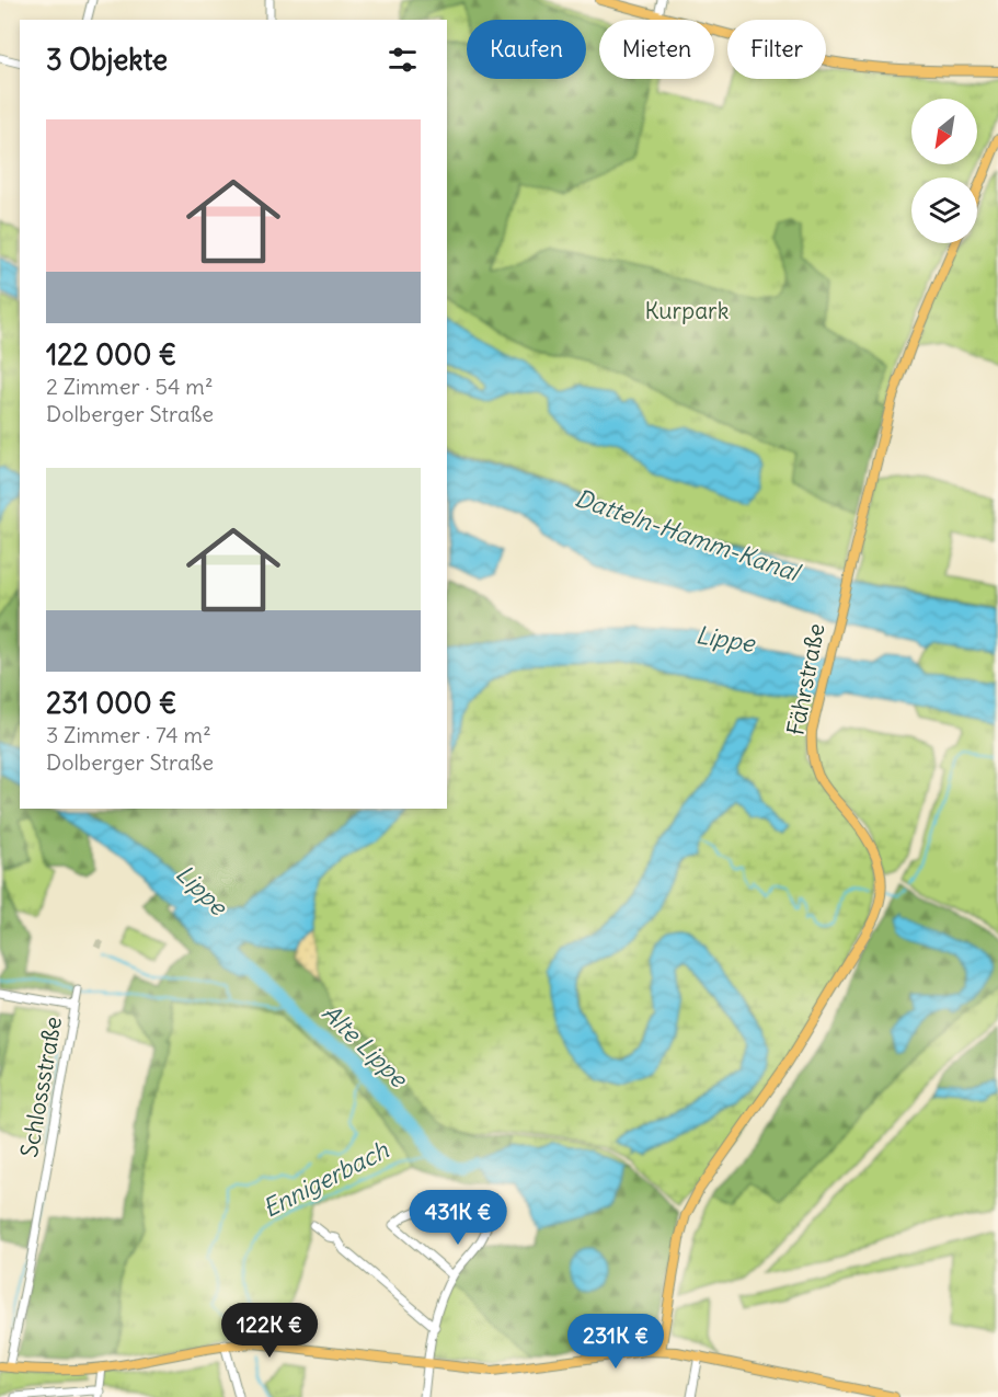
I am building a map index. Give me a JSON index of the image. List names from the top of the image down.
{
  "streets": {
    "main road": ["Fährstraße"],
    "street": ["Schlossstraße"]
  },
  "water": [
    "Datteln-Hamm-Kanal",
    "Lippe",
    "Alte Lippe",
    "Ennigerbach"
  ],
  "parks": ["Kurpark"],
  "north": "bottom left",
  "page": {
    "chip": ["Kaufen", "Mieten", "Filter"],
    "heading": "3 Objekte",
    "list": [
      {
        "name": "122 000 €",
        "note": "2 Zimmer · 54 m² · Dolberger Straße"
      },
      {
        "name": "231 000 €",
        "note": "3 Zimmer · 74 m² · Dolberger Straße"
      }
    ],
    "price": ["431K €", "122K €", "231K €"]
  }
}
